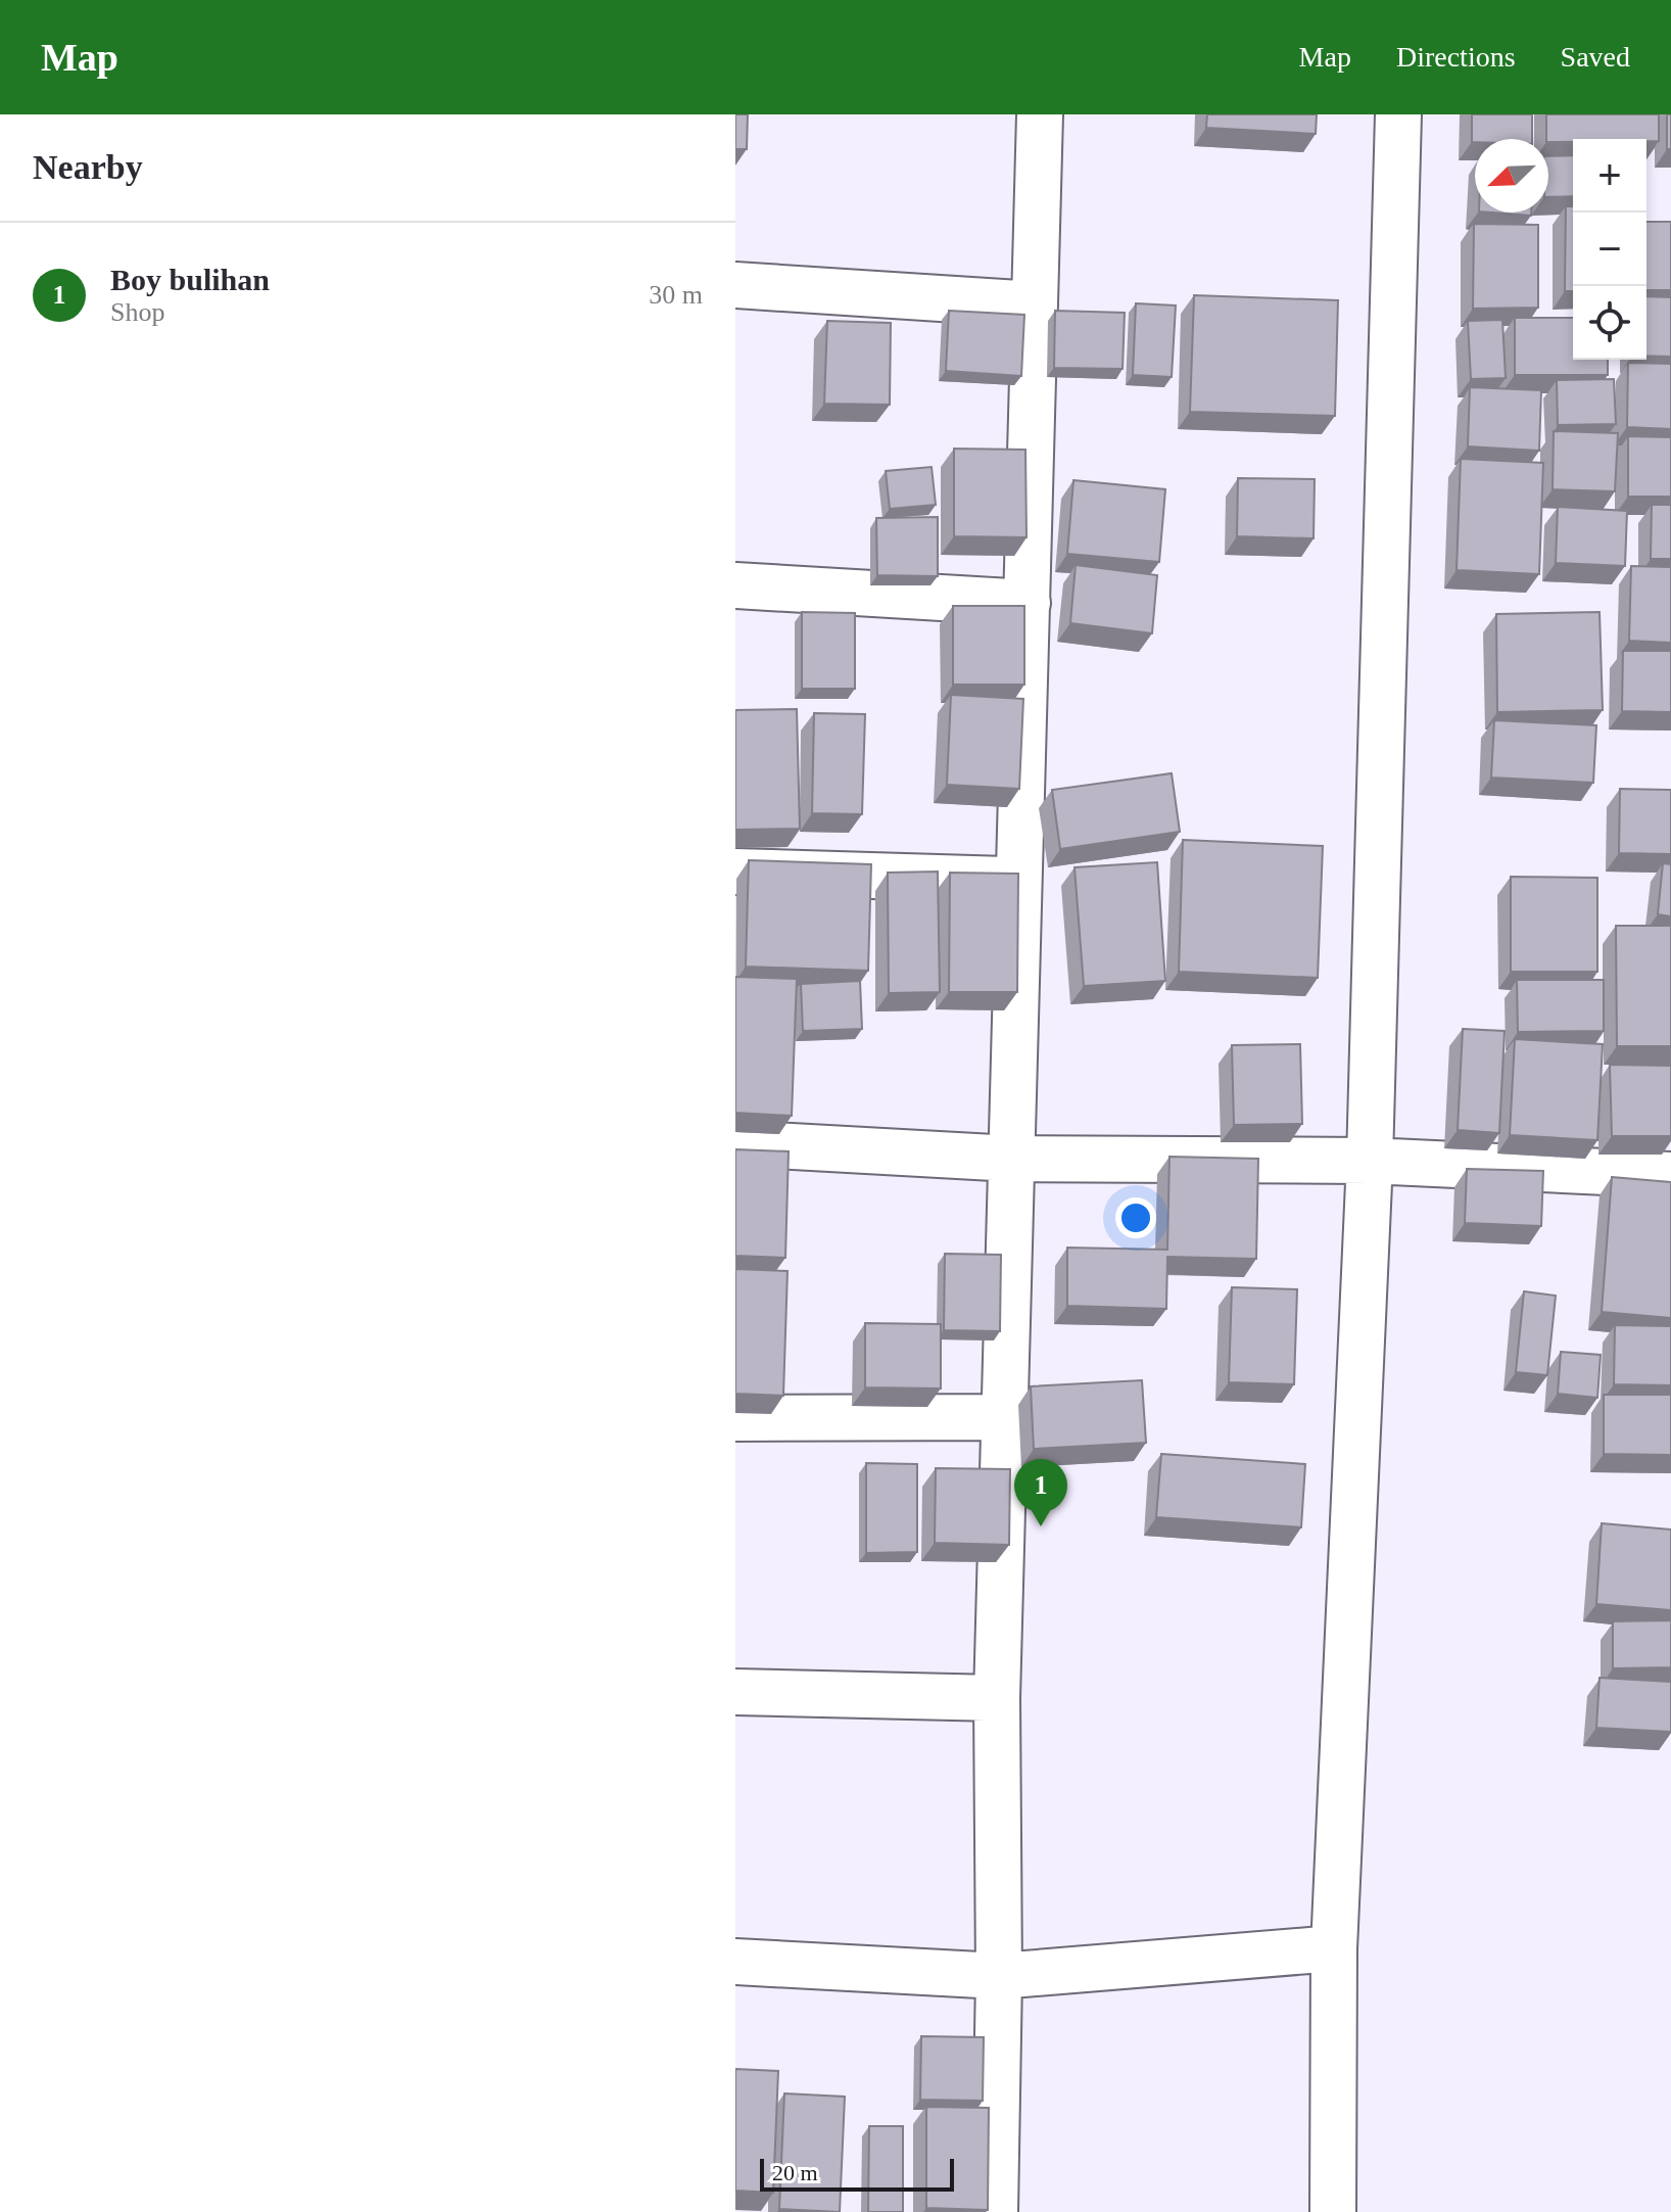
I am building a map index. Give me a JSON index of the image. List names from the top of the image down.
{
  "scale_bar": "20 m",
  "north": "bottom left",
  "page": {
    "header": "Map",
    "nav": ["Map", "Directions", "Saved"],
    "heading": "Nearby",
    "map_buttons": ["+", "−"],
    "list": [
      {
        "mark": "1",
        "name": "Boy bulihan",
        "note": "Shop",
        "value": "30 m"
      }
    ],
    "pins": "1",
    "scale": "20 m"
  }
}
